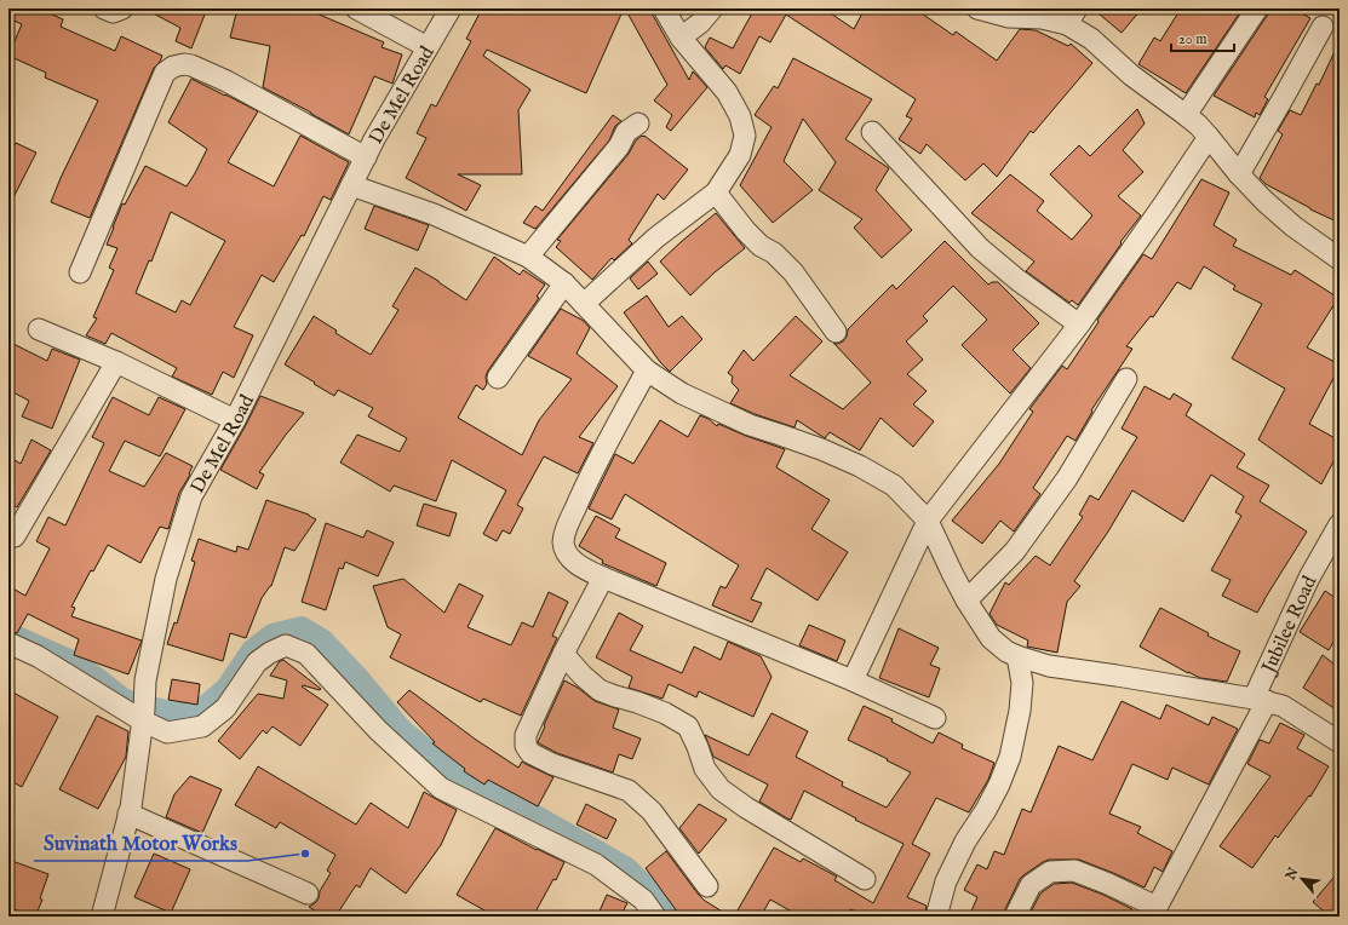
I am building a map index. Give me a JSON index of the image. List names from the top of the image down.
{
  "streets": {
    "street": ["De Mel Road", "Jubilee Road"]
  },
  "places": ["Suvinath Motor Works"],
  "scale_bar": "20 m",
  "north": "top left"
}
